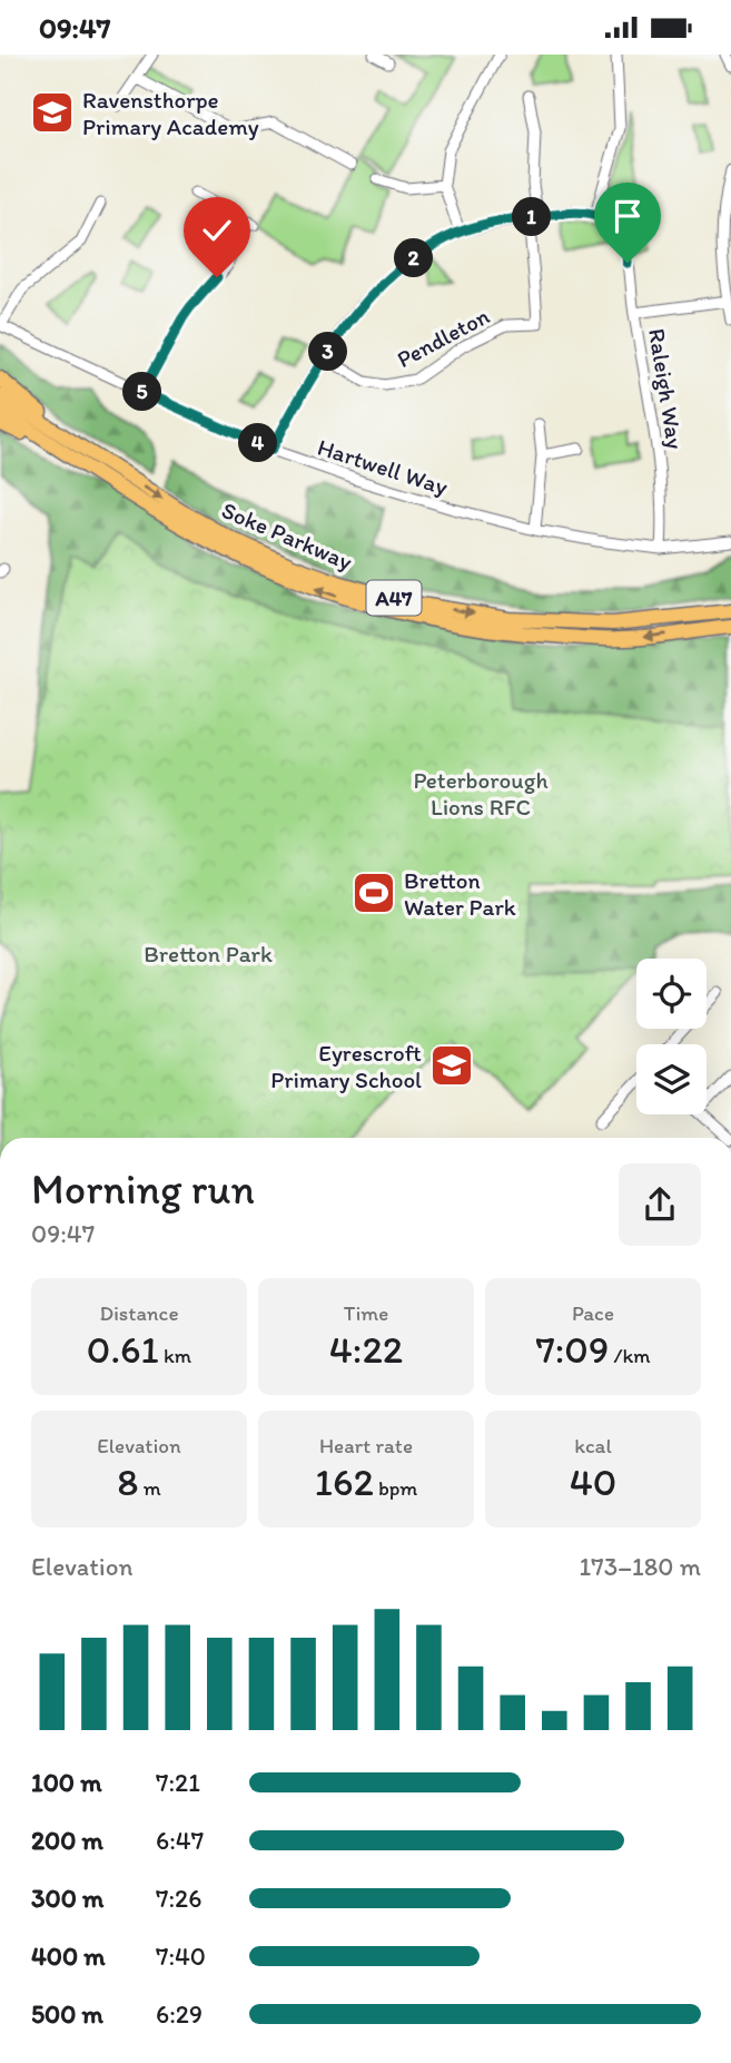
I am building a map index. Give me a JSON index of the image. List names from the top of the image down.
{
  "streets": {
    "highway": ["Soke Parkway", "A47"],
    "street": ["Pendleton", "Raleigh Way", "Hartwell Way"]
  },
  "crossings": [
    ["Raleigh Way", "Hartwell Way"],
    ["Soke Parkway", "A47"]
  ],
  "parks": ["Peterborough Lions RFC", "Bretton Park"],
  "places": {
    "school or university": ["Ravensthorpe Primary Academy", "Eyrescroft Primary School"],
    "sports": ["Bretton Water Park"]
  },
  "page": {
    "status": "09:47",
    "pins": [
      "1",
      "2",
      "3",
      "5",
      "4"
    ],
    "heading": ["Morning run", "09:47"],
    "stats": [
      ["Distance", "0.61 km"],
      ["Time", "4:22"],
      ["Pace", "7:09 /km"],
      ["Elevation", "8 m"],
      ["Heart rate", "162 bpm"],
      ["kcal", "40"]
    ],
    "chart": ["Elevation", "173–180 m"],
    "list": [
      {
        "name": "100 m",
        "note": "7:21"
      },
      {
        "name": "200 m",
        "note": "6:47"
      },
      {
        "name": "300 m",
        "note": "7:26"
      },
      {
        "name": "400 m",
        "note": "7:40"
      },
      {
        "name": "500 m",
        "note": "6:29"
      }
    ]
  }
}
